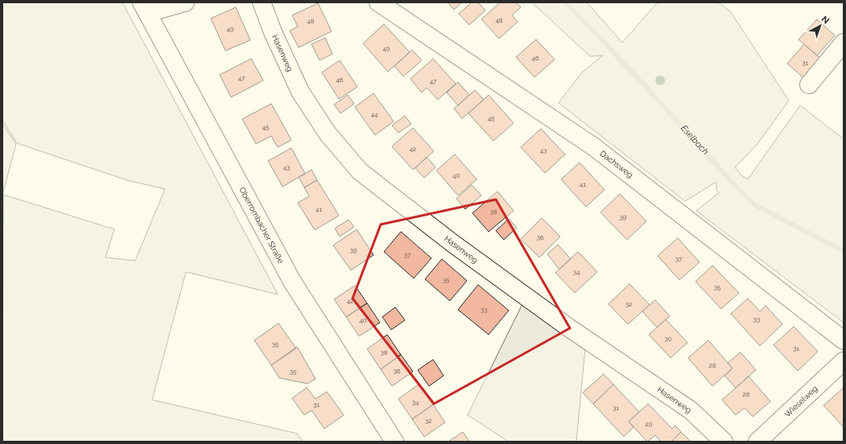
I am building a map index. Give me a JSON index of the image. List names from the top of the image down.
{
  "streets": {
    "street": [
      "Hasenweg",
      "Dachsweg",
      "Oberrombacher Straße",
      "Wieselweg"
    ]
  },
  "water": ["Eselbach"],
  "house_numbers": [
    "48",
    "48",
    "49",
    "49",
    "46",
    "31",
    "47",
    "46",
    "47",
    "44",
    "45",
    "45",
    "42",
    "43",
    "43",
    "40",
    "41",
    "41",
    "38",
    "39",
    "36",
    "39",
    "37",
    "37",
    "34",
    "35",
    "35",
    "42",
    "32",
    "33",
    "33",
    "40",
    "30",
    "35",
    "31",
    "38",
    "28",
    "36",
    "35",
    "26",
    "34",
    "31",
    "31",
    "32",
    "29"
  ],
  "north": "top right"
}
